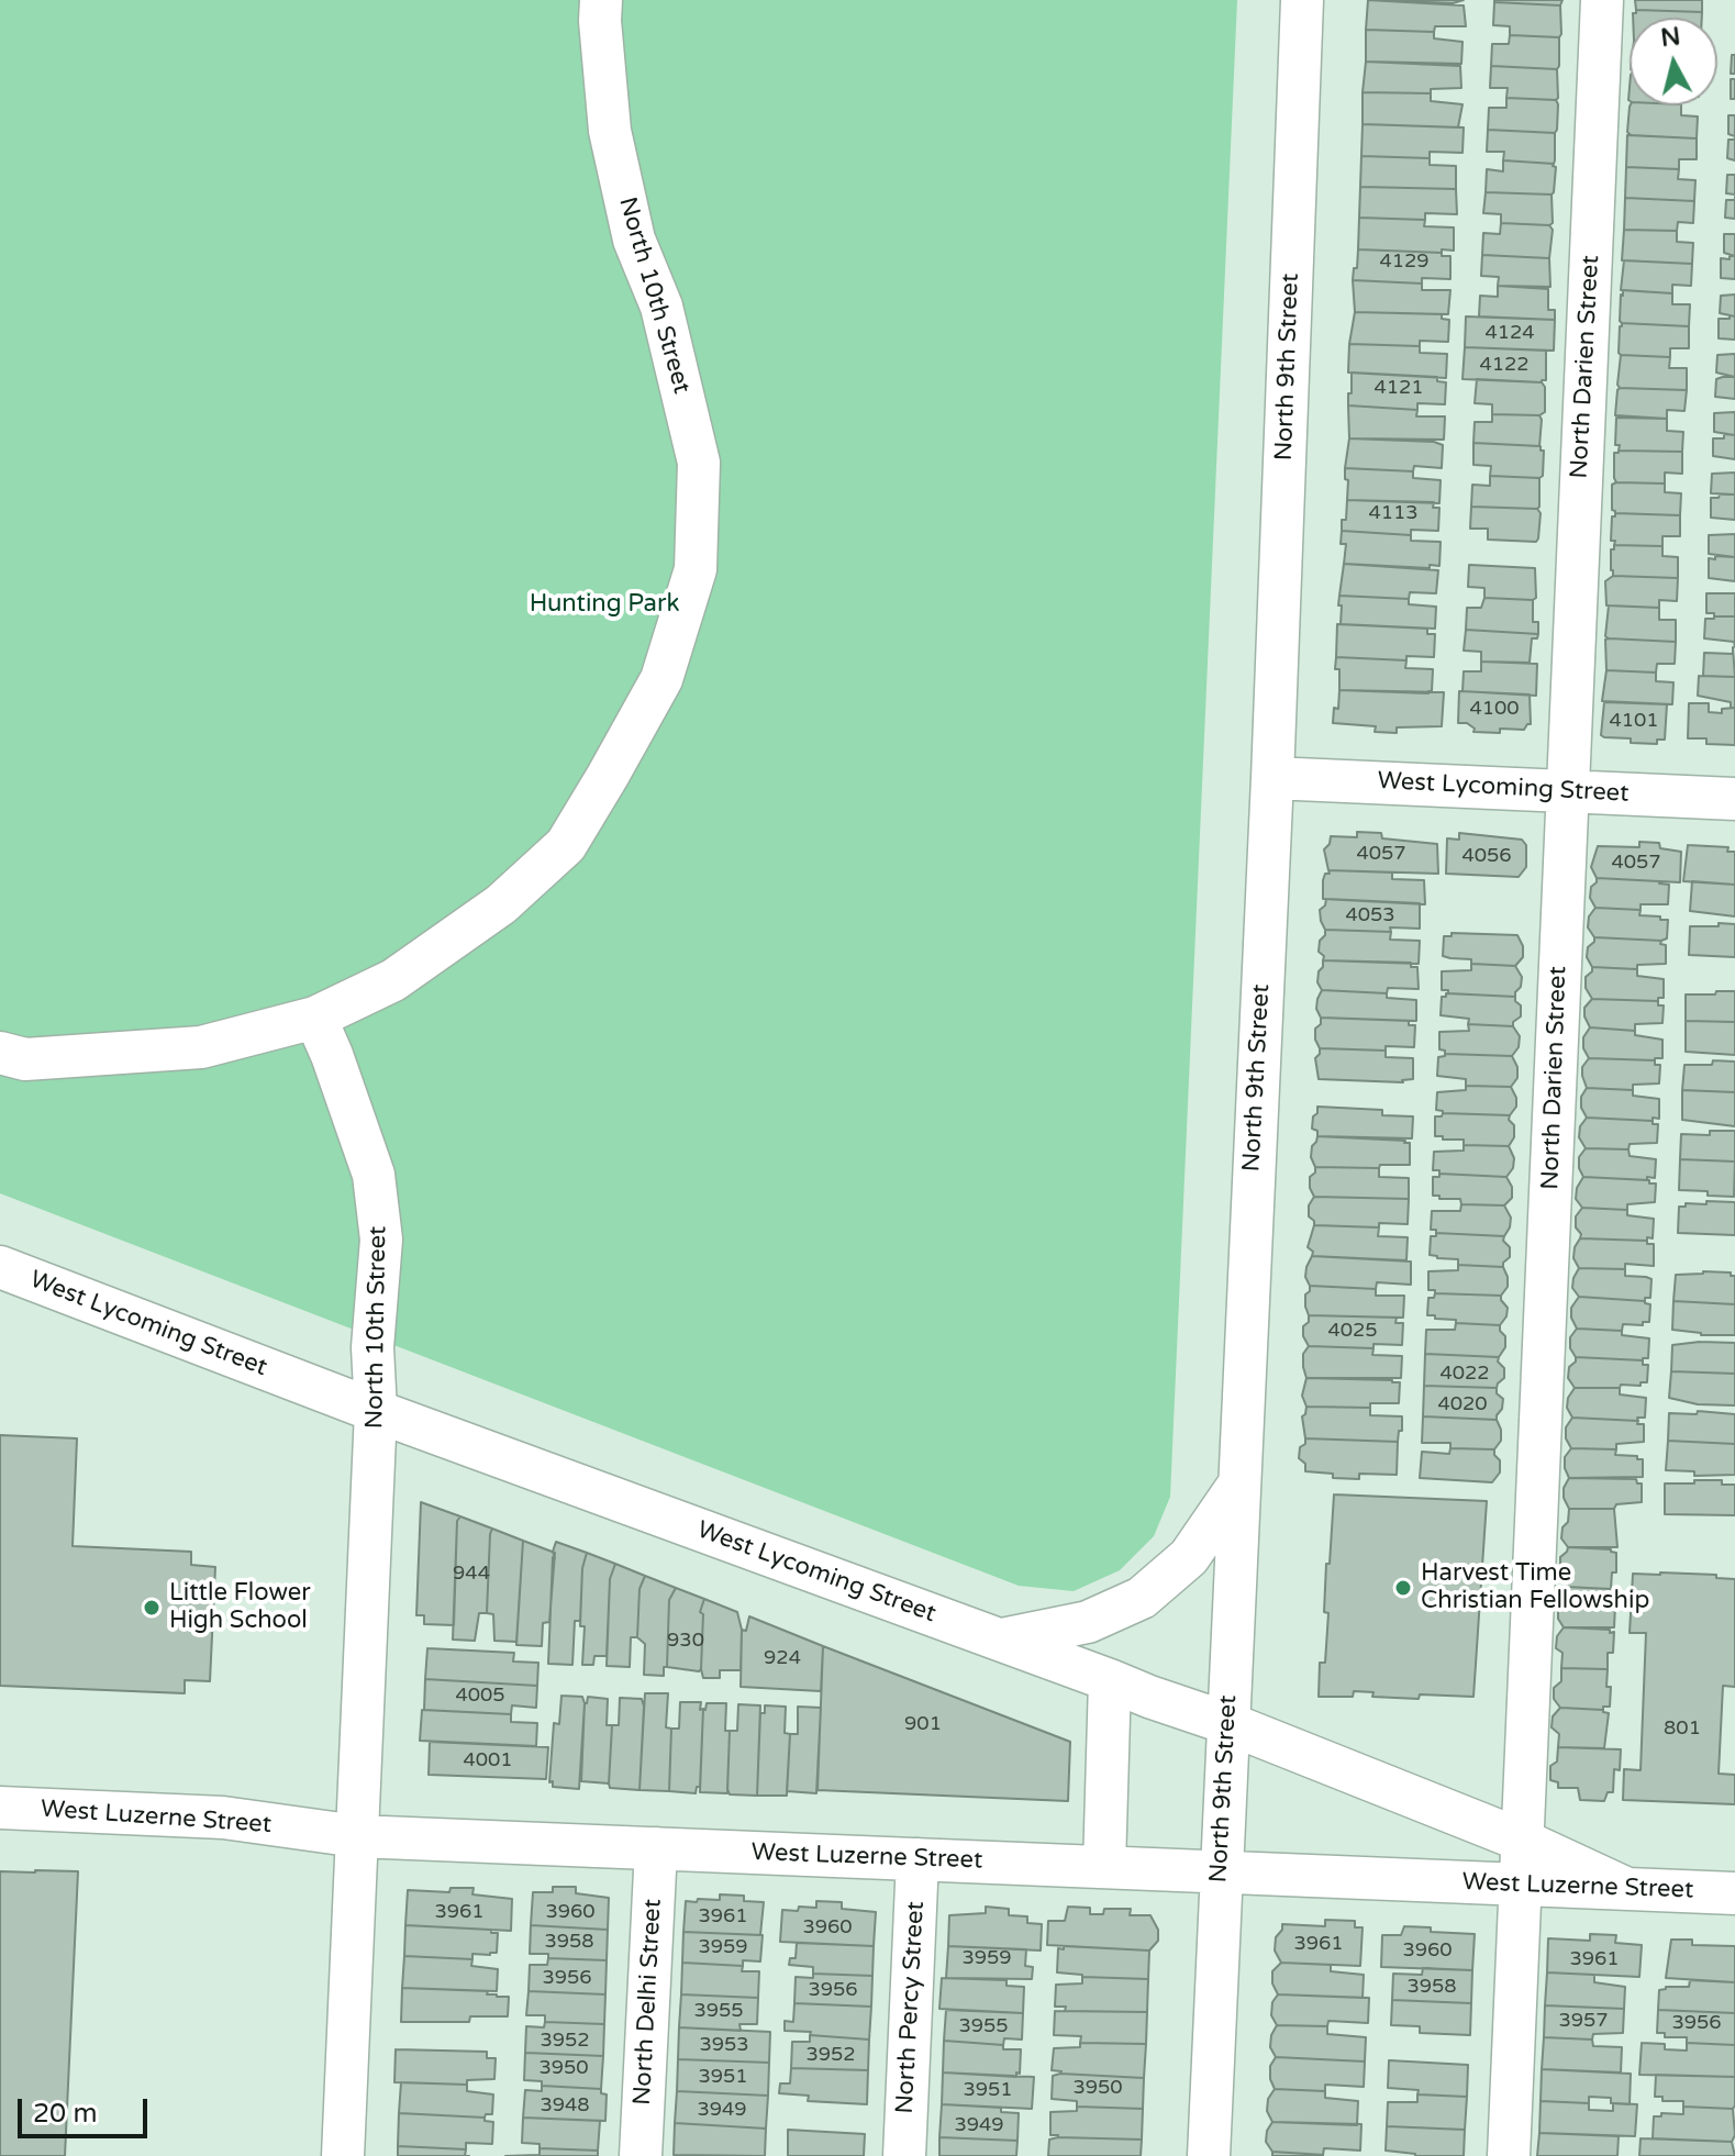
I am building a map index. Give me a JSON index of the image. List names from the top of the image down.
{
  "streets": {
    "street": [
      "North 10th Street",
      "North 9th Street",
      "North Darien Street",
      "West Lycoming Street",
      "West Luzerne Street",
      "North Delhi Street",
      "North Percy Street"
    ]
  },
  "crossings": [
    ["North 10th Street", "West Lycoming Street"],
    ["North 10th Street", "West Luzerne Street"],
    ["North 9th Street", "West Lycoming Street"],
    ["North 9th Street", "West Luzerne Street"],
    ["North Darien Street", "West Lycoming Street"],
    ["North Darien Street", "West Luzerne Street"],
    ["West Lycoming Street", "West Luzerne Street"],
    ["West Luzerne Street", "North Delhi Street"],
    ["West Luzerne Street", "North Percy Street"]
  ],
  "parks": ["Hunting Park"],
  "places": ["Harvest Time Christian Fellowship", "Little Flower High School"],
  "house_numbers": [
    "4129",
    "4124",
    "4122",
    "4121",
    "4113",
    "4100",
    "4101",
    "4057",
    "4056",
    "4057",
    "4053",
    "4025",
    "4022",
    "4020",
    "944",
    "930",
    "924",
    "4005",
    "901",
    "801",
    "4001",
    "3961",
    "3960",
    "3961",
    "3960",
    "3958",
    "3961",
    "3959",
    "3960",
    "3959",
    "3961",
    "3956",
    "3958",
    "3956",
    "3955",
    "3957",
    "3956",
    "3955",
    "3952",
    "3953",
    "3952",
    "3950",
    "3951",
    "3950",
    "3951",
    "3948",
    "3949",
    "3949"
  ],
  "scale_bar": "20 m",
  "north": "top"
}
